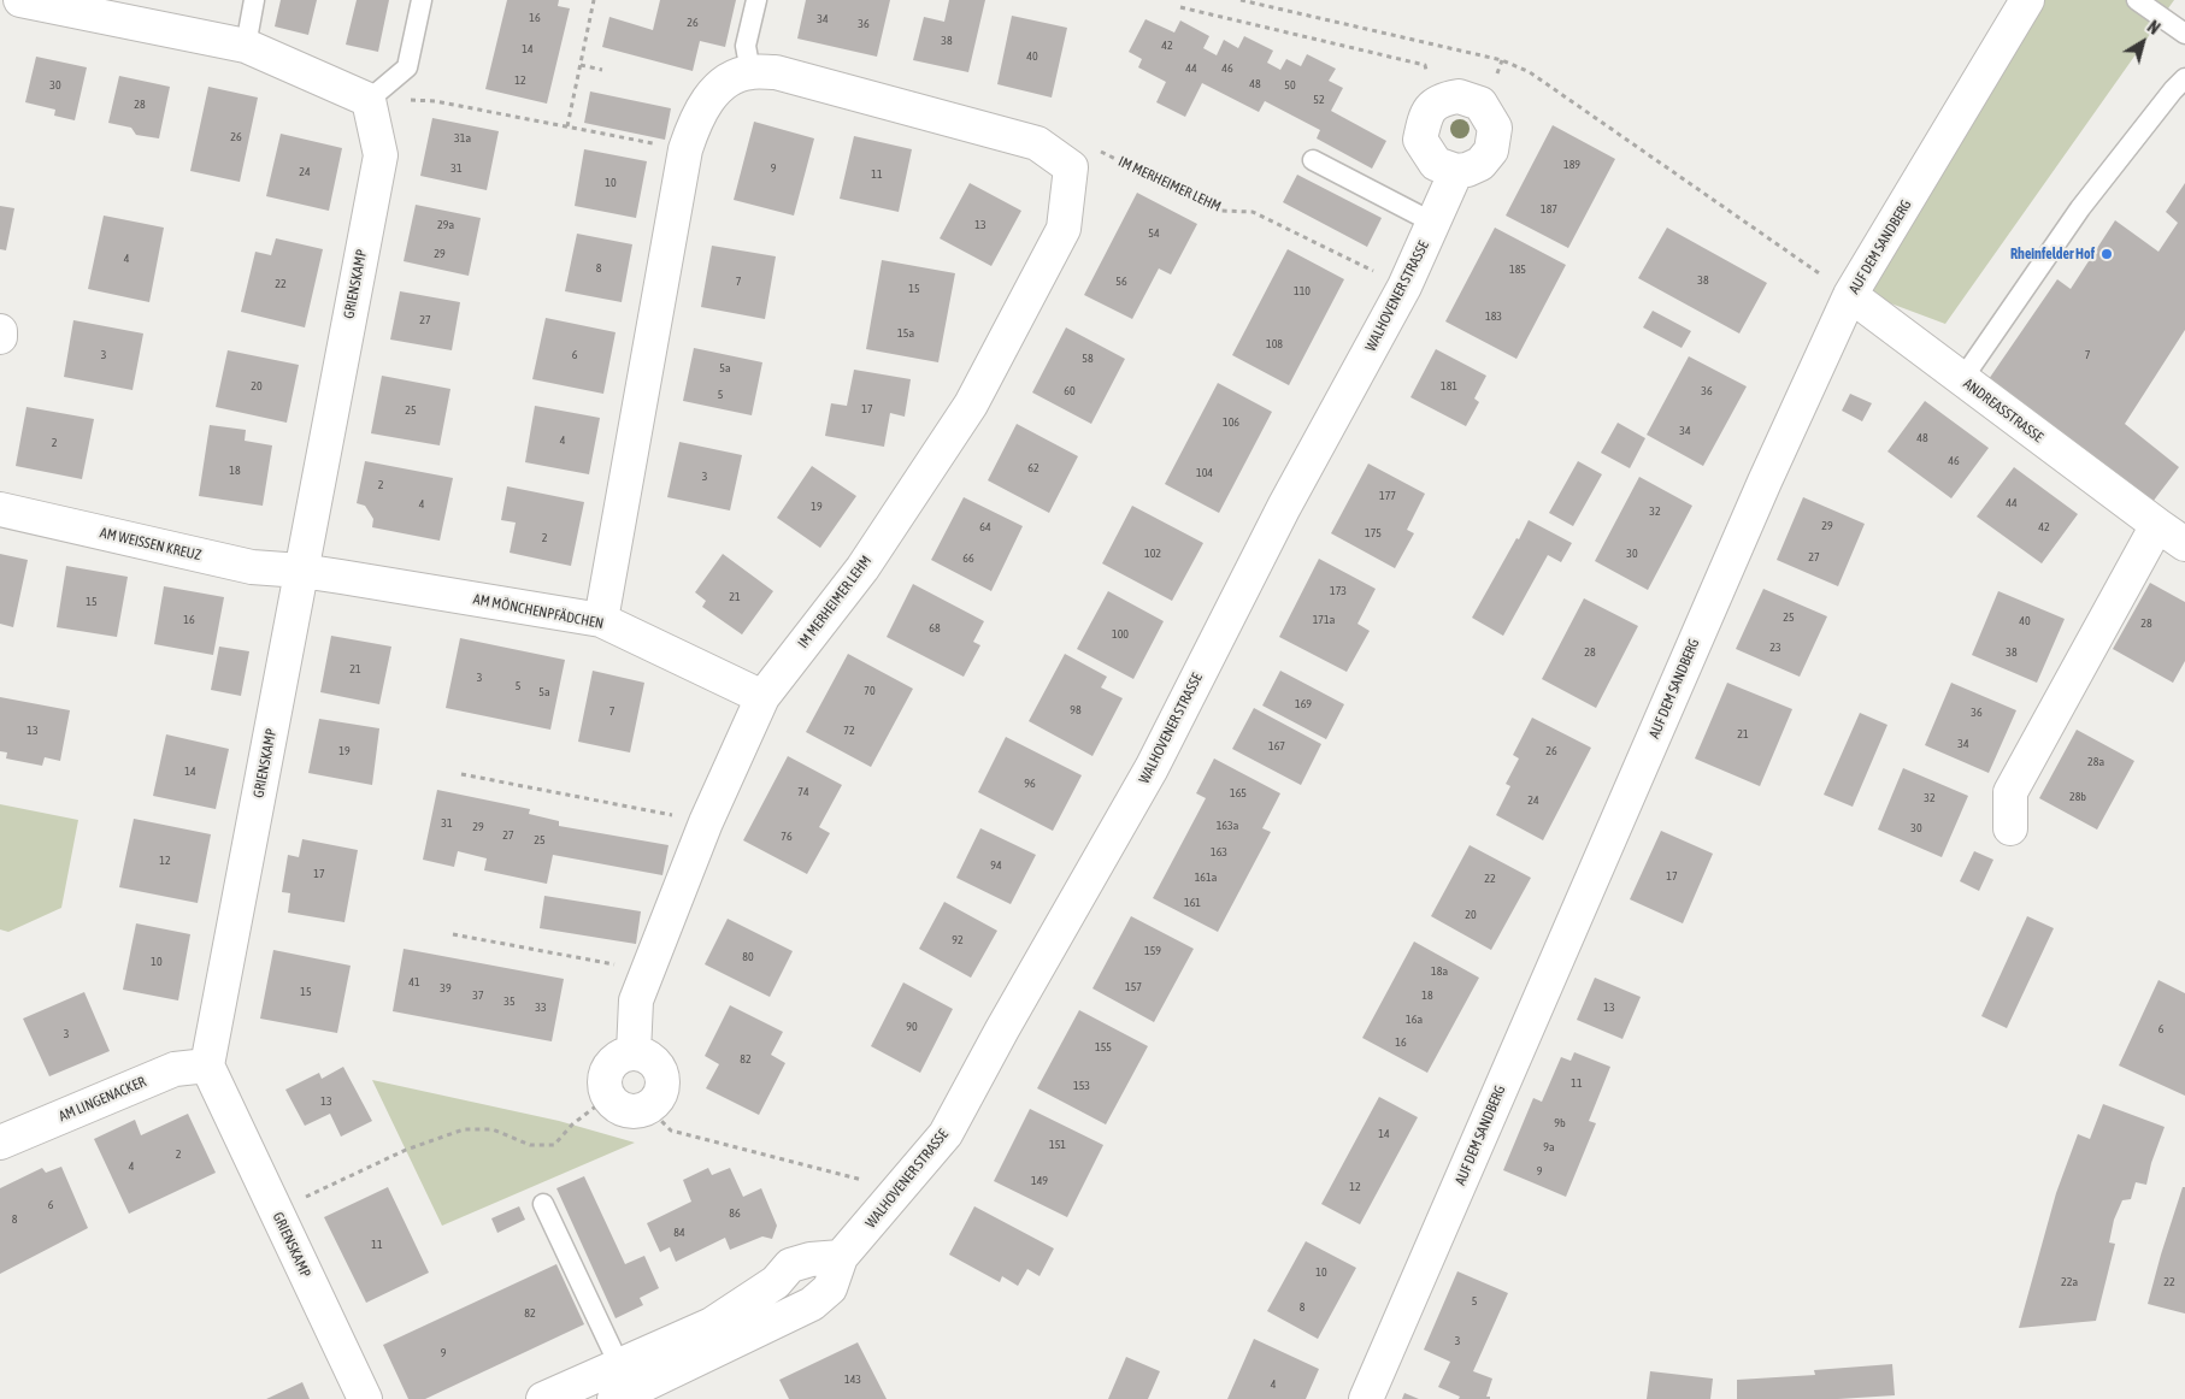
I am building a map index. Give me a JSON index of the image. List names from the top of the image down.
{
  "streets": {
    "street": [
      "IM MERHEIMER LEHM",
      "AUF DEM SANDBERG",
      "GRIENSKAMP",
      "WALHOVENER STRASSE",
      "ANDREASSTRASSE",
      "AM WEISSEN KREUZ",
      "AM MÖNCHENPFÄDCHEN",
      "AM LINGENACKER"
    ]
  },
  "crossings": [
    ["IM MERHEIMER LEHM", "WALHOVENER STRASSE"],
    ["IM MERHEIMER LEHM", "AM MÖNCHENPFÄDCHEN"],
    ["AUF DEM SANDBERG", "ANDREASSTRASSE"],
    ["GRIENSKAMP", "AM WEISSEN KREUZ"],
    ["GRIENSKAMP", "AM MÖNCHENPFÄDCHEN"],
    ["GRIENSKAMP", "AM LINGENACKER"],
    ["AM WEISSEN KREUZ", "AM MÖNCHENPFÄDCHEN"]
  ],
  "places": ["Rheinfelder Hof"],
  "house_numbers": [
    "16",
    "34",
    "26",
    "36",
    "38",
    "42",
    "14",
    "40",
    "44",
    "46",
    "12",
    "48",
    "30",
    "50",
    "52",
    "28",
    "26",
    "31a",
    "189",
    "31",
    "9",
    "24",
    "11",
    "10",
    "187",
    "29a",
    "13",
    "54",
    "29",
    "4",
    "8",
    "185",
    "38",
    "7",
    "56",
    "22",
    "15",
    "110",
    "183",
    "27",
    "15a",
    "108",
    "3",
    "6",
    "7",
    "58",
    "5a",
    "20",
    "181",
    "60",
    "36",
    "5",
    "17",
    "25",
    "106",
    "34",
    "48",
    "4",
    "2",
    "46",
    "62",
    "18",
    "104",
    "3",
    "2",
    "177",
    "44",
    "4",
    "19",
    "32",
    "29",
    "64",
    "42",
    "175",
    "2",
    "102",
    "30",
    "27",
    "66",
    "173",
    "21",
    "15",
    "25",
    "16",
    "171a",
    "40",
    "28",
    "68",
    "100",
    "23",
    "28",
    "38",
    "21",
    "3",
    "5",
    "70",
    "5a",
    "169",
    "98",
    "7",
    "36",
    "13",
    "72",
    "21",
    "34",
    "167",
    "19",
    "26",
    "28a",
    "14",
    "96",
    "74",
    "165",
    "28b",
    "32",
    "24",
    "31",
    "163a",
    "29",
    "30",
    "27",
    "76",
    "25",
    "163",
    "12",
    "94",
    "17",
    "17",
    "161a",
    "22",
    "161",
    "20",
    "92",
    "159",
    "80",
    "10",
    "18a",
    "41",
    "157",
    "39",
    "15",
    "37",
    "18",
    "35",
    "33",
    "13",
    "16a",
    "90",
    "6",
    "3",
    "16",
    "155",
    "82",
    "11",
    "153",
    "13",
    "9b",
    "14",
    "151",
    "9a",
    "2",
    "4",
    "9",
    "149",
    "12",
    "6",
    "86",
    "8",
    "84",
    "11",
    "10",
    "22a",
    "22",
    "5",
    "8",
    "82",
    "3",
    "9",
    "143",
    "4"
  ],
  "north": "top right"
}
